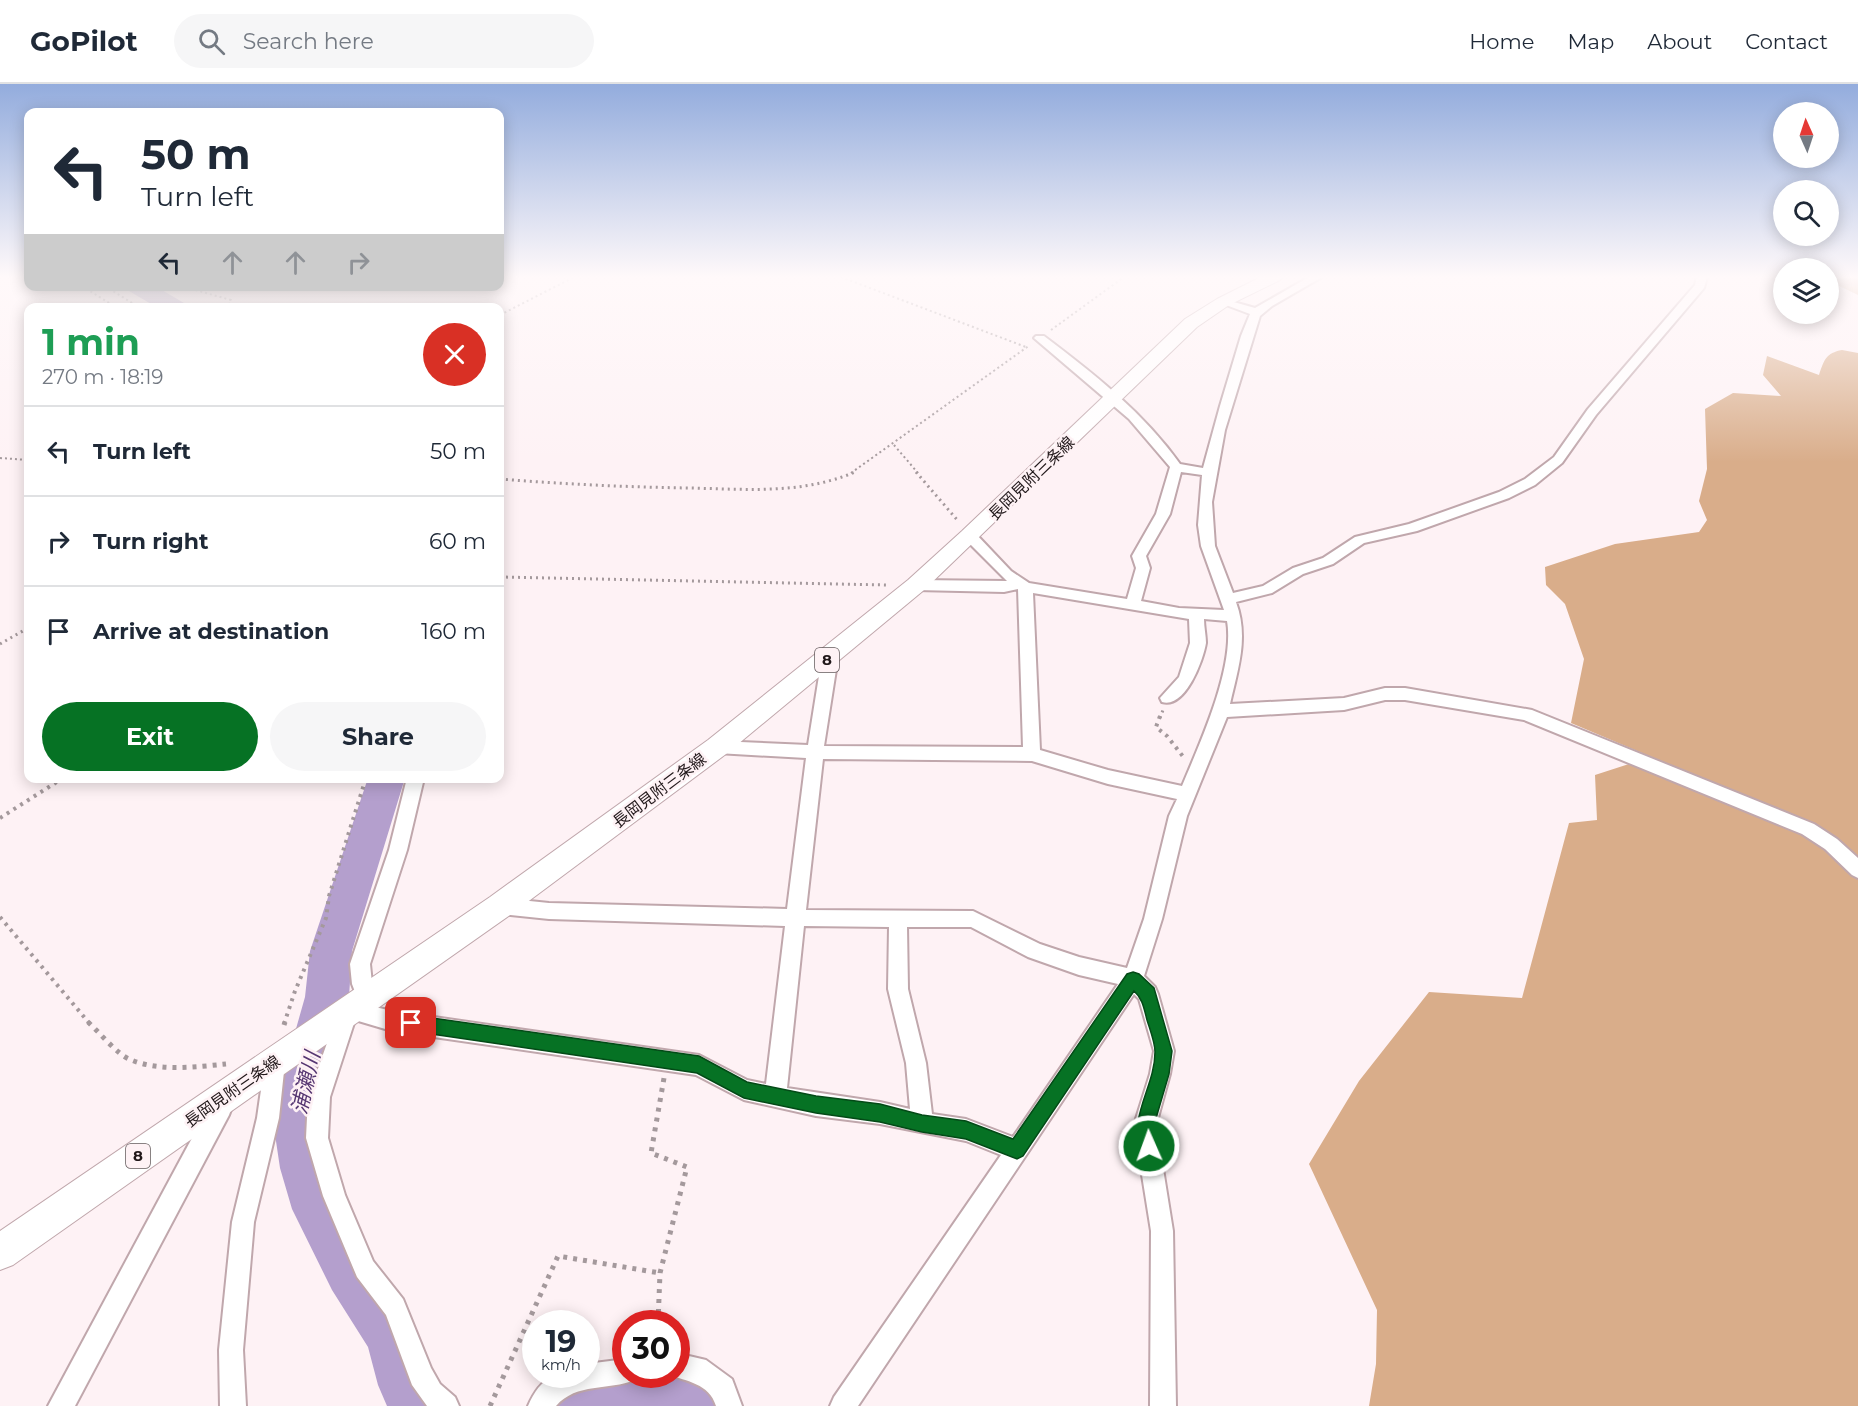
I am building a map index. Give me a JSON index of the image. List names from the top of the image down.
{
  "streets": {
    "main road": ["長岡見附三条線", "8"]
  },
  "water": ["浦瀬川"],
  "north": "top",
  "page": {
    "header": "GoPilot",
    "search": "Search here",
    "nav": [
      "Home",
      "Map",
      "About",
      "Contact"
    ],
    "turn": ["50 m", "Turn left"],
    "heading": ["1 min", "270 m · 18:19"],
    "list": [
      {
        "name": "Turn left",
        "value": "50 m"
      },
      {
        "name": "Turn right",
        "value": "60 m"
      },
      {
        "name": "Arrive at destination",
        "value": "160 m"
      }
    ],
    "buttons": ["Exit", "Share"],
    "speed": "19 km/h",
    "limit": "30"
  }
}
